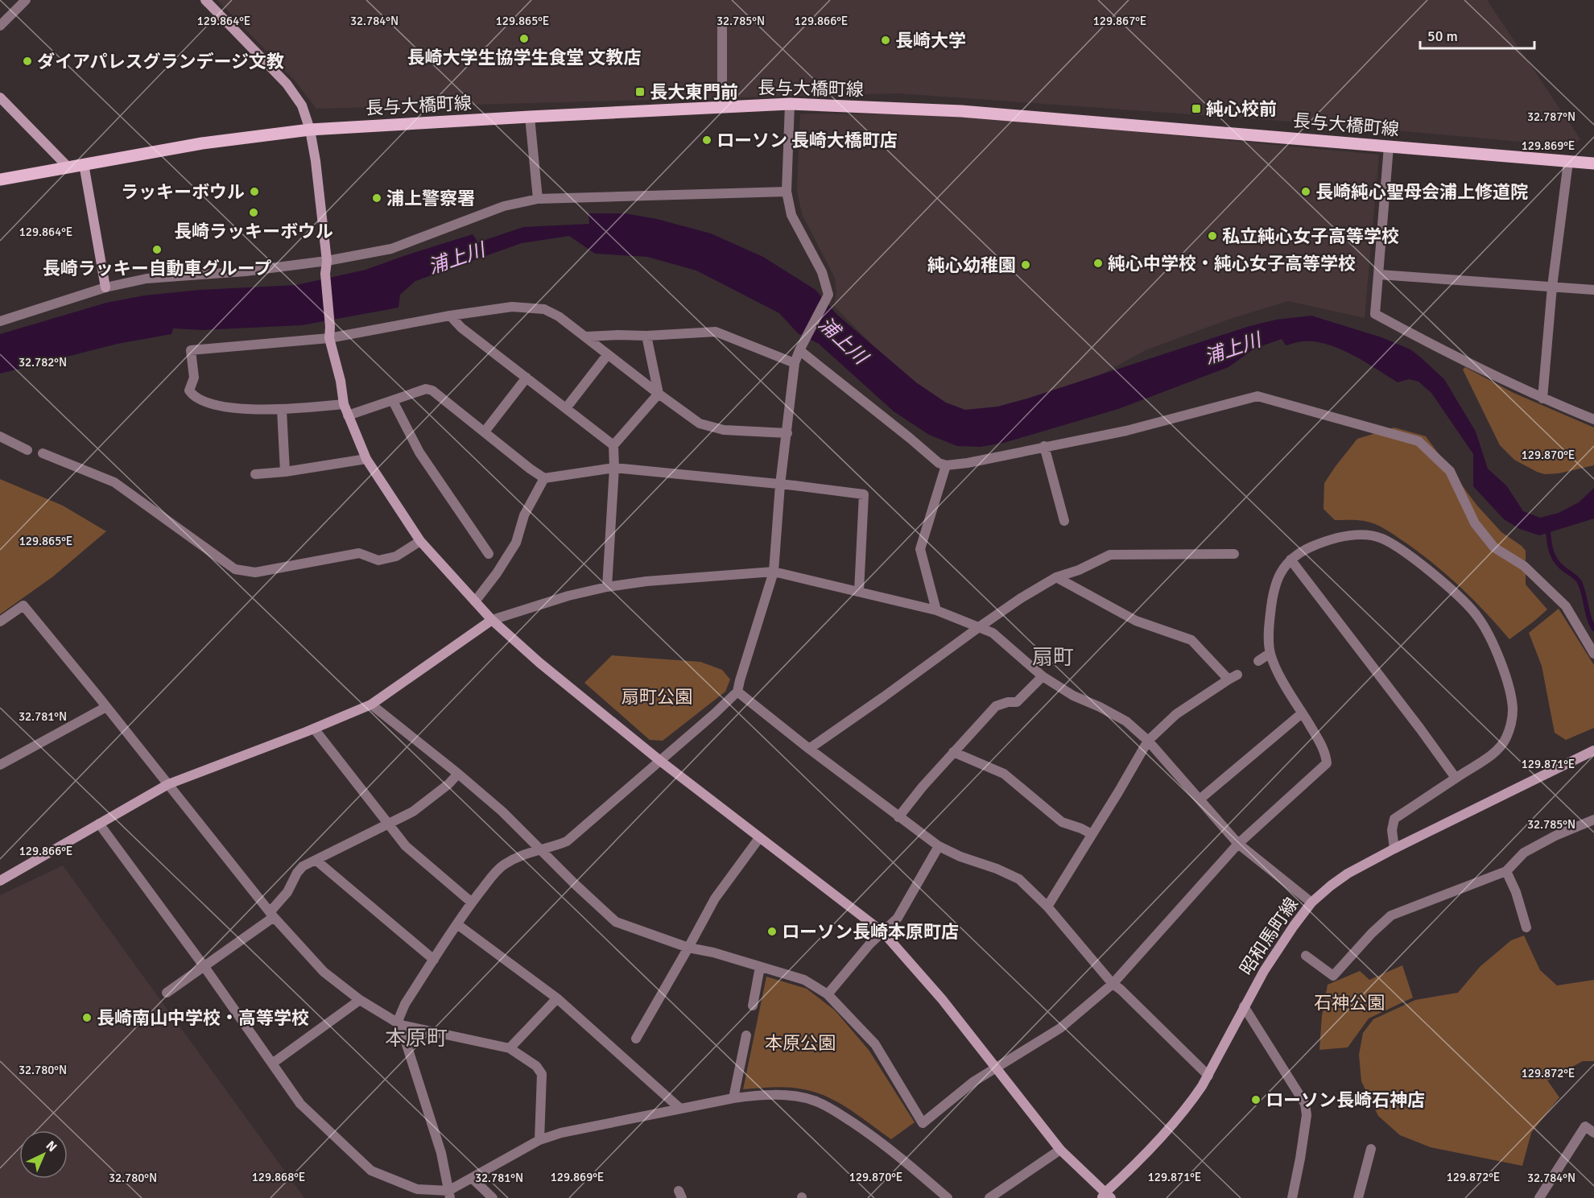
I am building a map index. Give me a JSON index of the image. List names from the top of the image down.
{
  "streets": {
    "main road": ["長与大橋町線"],
    "street": ["昭和馬町線"]
  },
  "districts": ["扇町", "本原町"],
  "water": ["浦上川"],
  "parks": ["扇町公園", "石神公園", "本原公園"],
  "places": {
    "other": [
      "長崎大学生協学生食堂 文教店",
      "長崎大学",
      "ダイアパレスグランデージ文教",
      "ローソン 長崎大橋町店",
      "ラッキーボウル",
      "長崎純心聖母会浦上修道院",
      "浦上警察署",
      "長崎ラッキーボウル",
      "私立純心女子高等学校",
      "長崎ラッキー自動車グループ",
      "純心中学校・純心女子高等学校",
      "純心幼稚園",
      "ローソン長崎本原町店",
      "長崎南山中学校・高等学校",
      "ローソン長崎石神店"
    ],
    "transit": ["長大東門前", "純心校前"]
  },
  "scale_bar": "50 m",
  "north": "top right",
  "coordinates": [
    "32.784°N",
    "32.785°N",
    "129.864°E",
    "129.865°E",
    "129.866°E",
    "129.867°E",
    "32.787°N",
    "129.869°E",
    "32.782°N",
    "129.870°E",
    "32.781°N",
    "129.871°E",
    "32.780°N",
    "129.872°E",
    "129.868°E"
  ]
}
